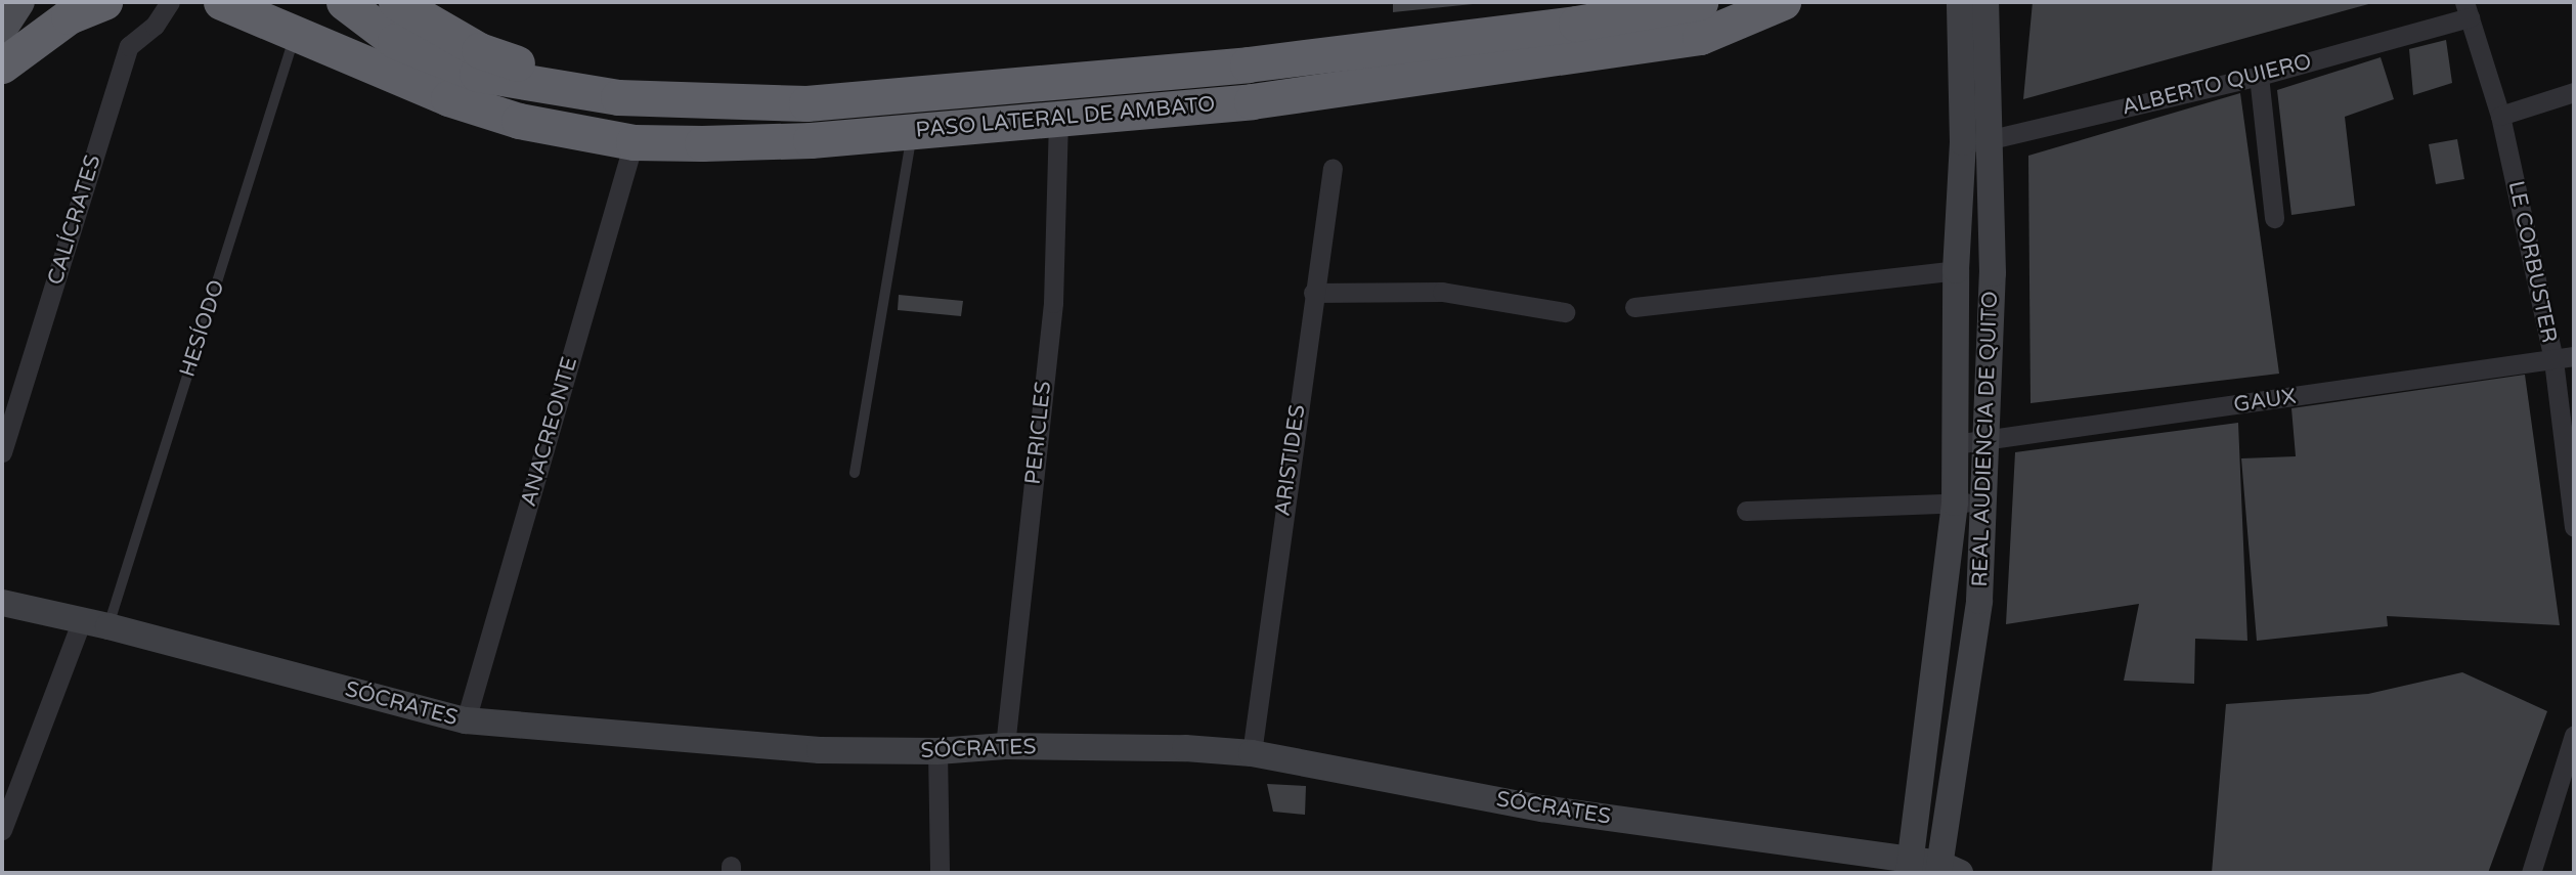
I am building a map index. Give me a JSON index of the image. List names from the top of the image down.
{
  "streets": {
    "highway": ["PASO LATERAL DE AMBATO"],
    "street": [
      "ALBERTO QUIERO",
      "CALÍCRATES",
      "LE CORBUSTER",
      "GAUX",
      "ANACREONTE",
      "PERICLES",
      "REAL AUDIENCIA DE QUITO",
      "ARISTIDES",
      "SÓCRATES"
    ],
    "lane": ["HESÍODO"]
  },
  "crossings": [
    ["ALBERTO QUIERO", "LE CORBUSTER"],
    ["ALBERTO QUIERO", "REAL AUDIENCIA DE QUITO"],
    ["PASO LATERAL DE AMBATO", "HESÍODO"],
    ["PASO LATERAL DE AMBATO", "ANACREONTE"],
    ["PASO LATERAL DE AMBATO", "PERICLES"],
    ["LE CORBUSTER", "GAUX"],
    ["HESÍODO", "SÓCRATES"],
    ["GAUX", "REAL AUDIENCIA DE QUITO"],
    ["ANACREONTE", "SÓCRATES"],
    ["PERICLES", "SÓCRATES"],
    ["REAL AUDIENCIA DE QUITO", "SÓCRATES"],
    ["ARISTIDES", "SÓCRATES"]
  ]
}
